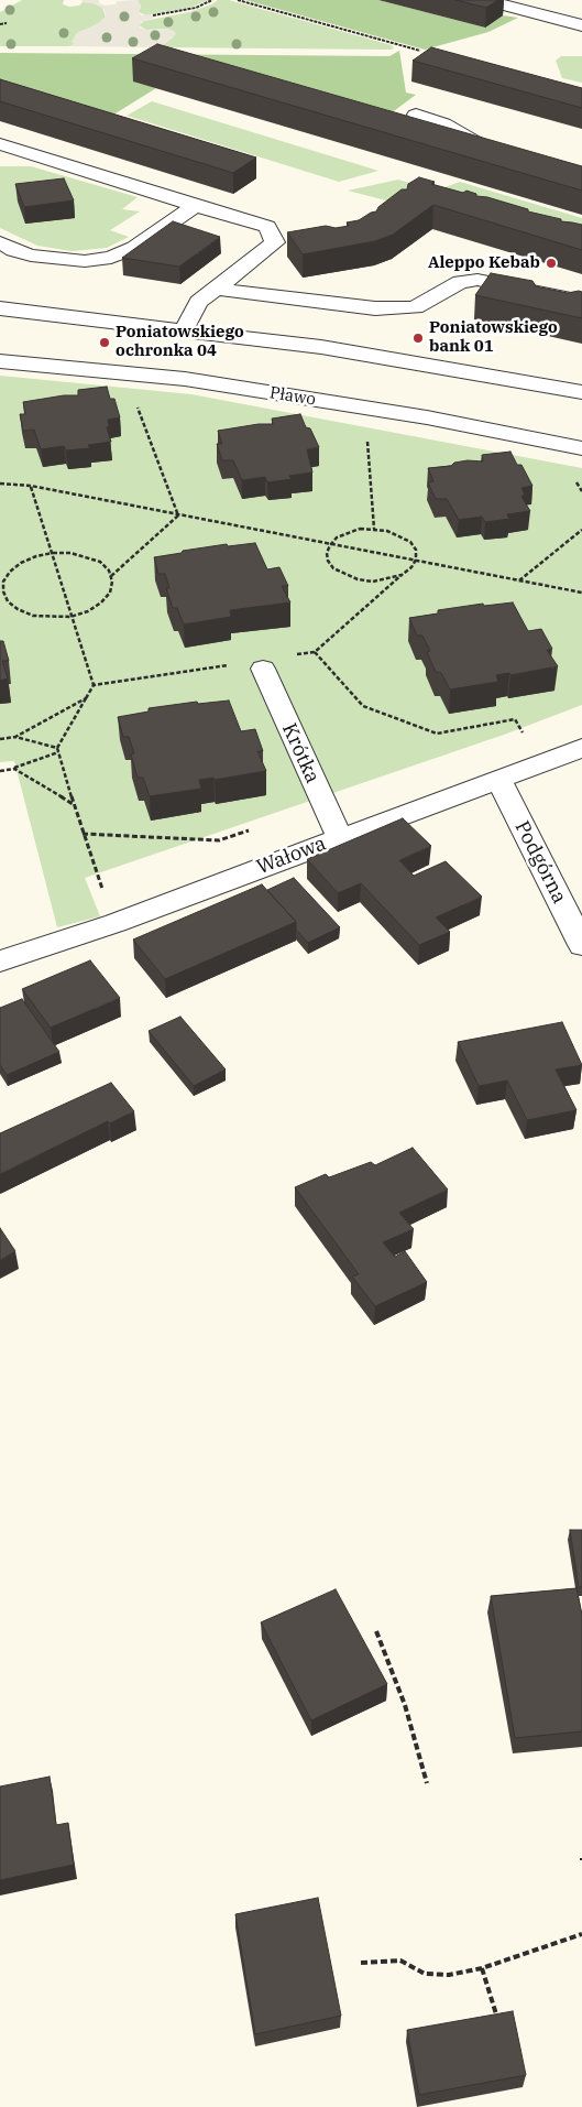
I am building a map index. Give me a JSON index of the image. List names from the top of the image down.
{
  "streets": {
    "street": [
      "Pławo",
      "Krótka",
      "Wałowa",
      "Podgórna"
    ]
  },
  "crossings": [
    ["Krótka", "Wałowa"],
    ["Wałowa", "Podgórna"]
  ],
  "places": ["Aleppo Kebab", "Poniatowskiego bank 01", "Poniatowskiego ochronka 04"]
}
